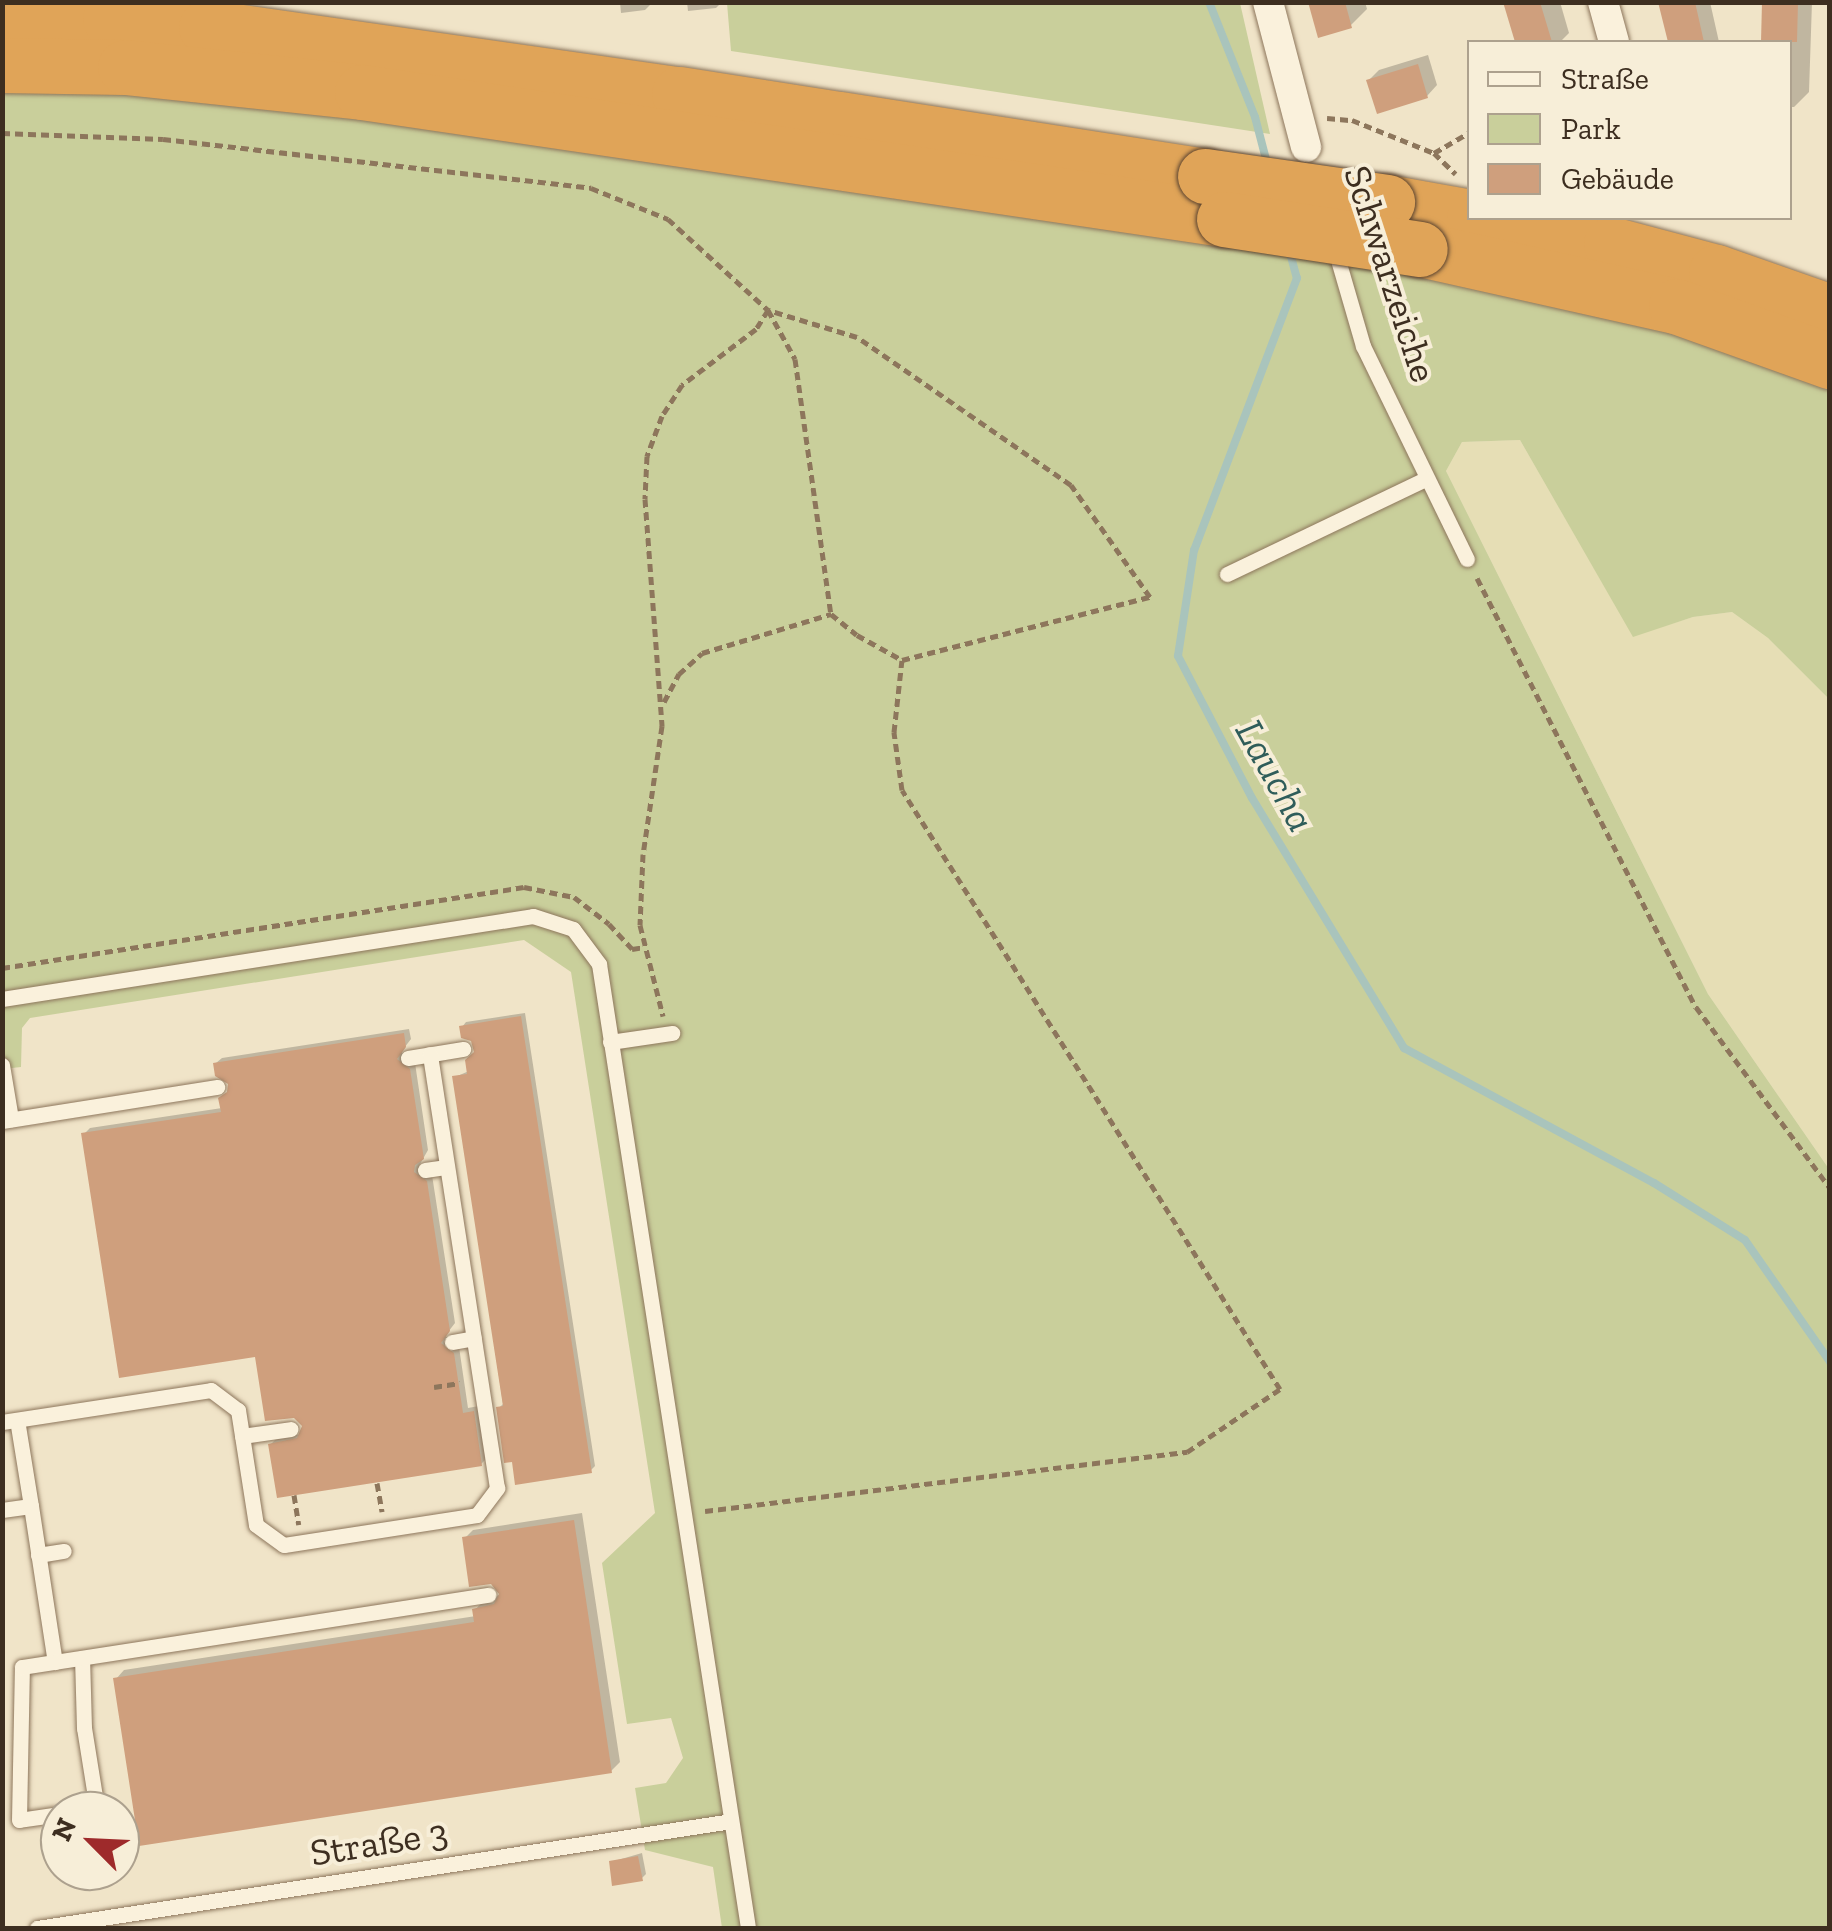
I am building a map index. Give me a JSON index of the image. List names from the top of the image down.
{
  "streets": {
    "street": ["Schwarzeiche"],
    "lane": ["Straße 3"]
  },
  "water": ["Laucha"],
  "legend": ["Straße", "Park", "Gebäude"],
  "north": "top left"
}
